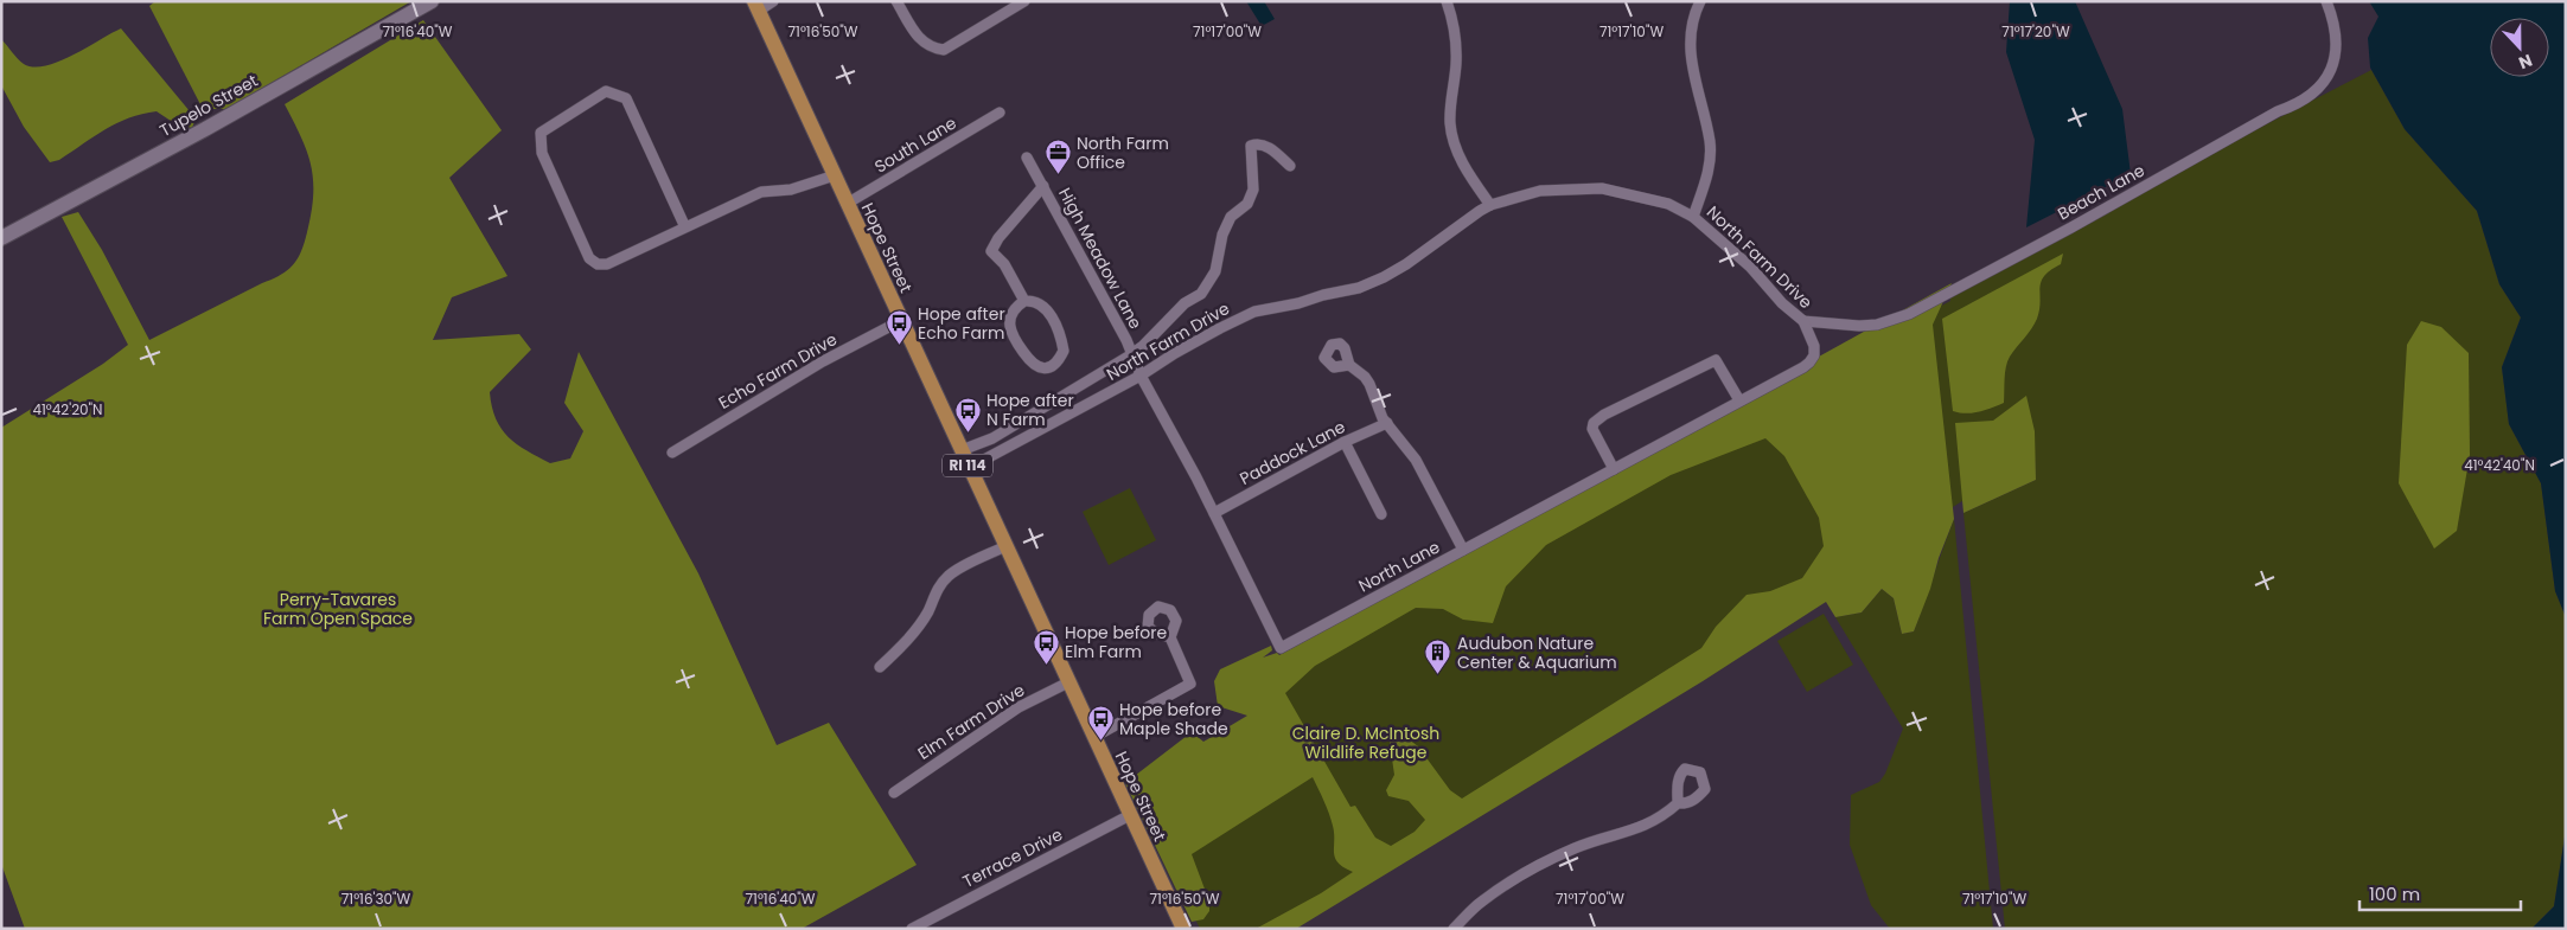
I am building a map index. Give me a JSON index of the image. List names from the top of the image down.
{
  "streets": {
    "main road": ["Tupelo Street", "Hope Street", "RI 114"],
    "street": [
      "South Lane",
      "Beach Lane",
      "North Farm Drive",
      "High Meadow Lane",
      "Echo Farm Drive",
      "Paddock Lane",
      "North Lane",
      "Elm Farm Drive",
      "Terrace Drive"
    ]
  },
  "crossings": [
    ["South Lane", "Hope Street"],
    ["Beach Lane", "North Farm Drive"],
    ["Hope Street", "North Farm Drive"],
    ["Hope Street", "Echo Farm Drive"],
    ["Hope Street", "Elm Farm Drive"],
    ["Hope Street", "Terrace Drive"],
    ["North Farm Drive", "High Meadow Lane"],
    ["North Farm Drive", "North Lane"],
    ["High Meadow Lane", "North Lane"],
    ["Paddock Lane", "North Lane"]
  ],
  "parks": ["Perry-Tavares Farm Open Space", "Claire D. McIntosh Wildlife Refuge"],
  "places": {
    "office": ["North Farm Office"],
    "bus stop": [
      "Hope after Echo Farm",
      "Hope after N Farm",
      "Hope before Elm Farm",
      "Hope before Maple Shade"
    ],
    "building": ["Audubon Nature Center & Aquarium"]
  },
  "scale_bar": "100 m",
  "north": "bottom",
  "coordinates": [
    "71°16'40\"W",
    "71°16'50\"W",
    "71°17'10\"W",
    "71°17'00\"W",
    "71°17'20\"W",
    "41°42'20\"N",
    "41°42'40\"N",
    "71°16'30\"W"
  ]
}
